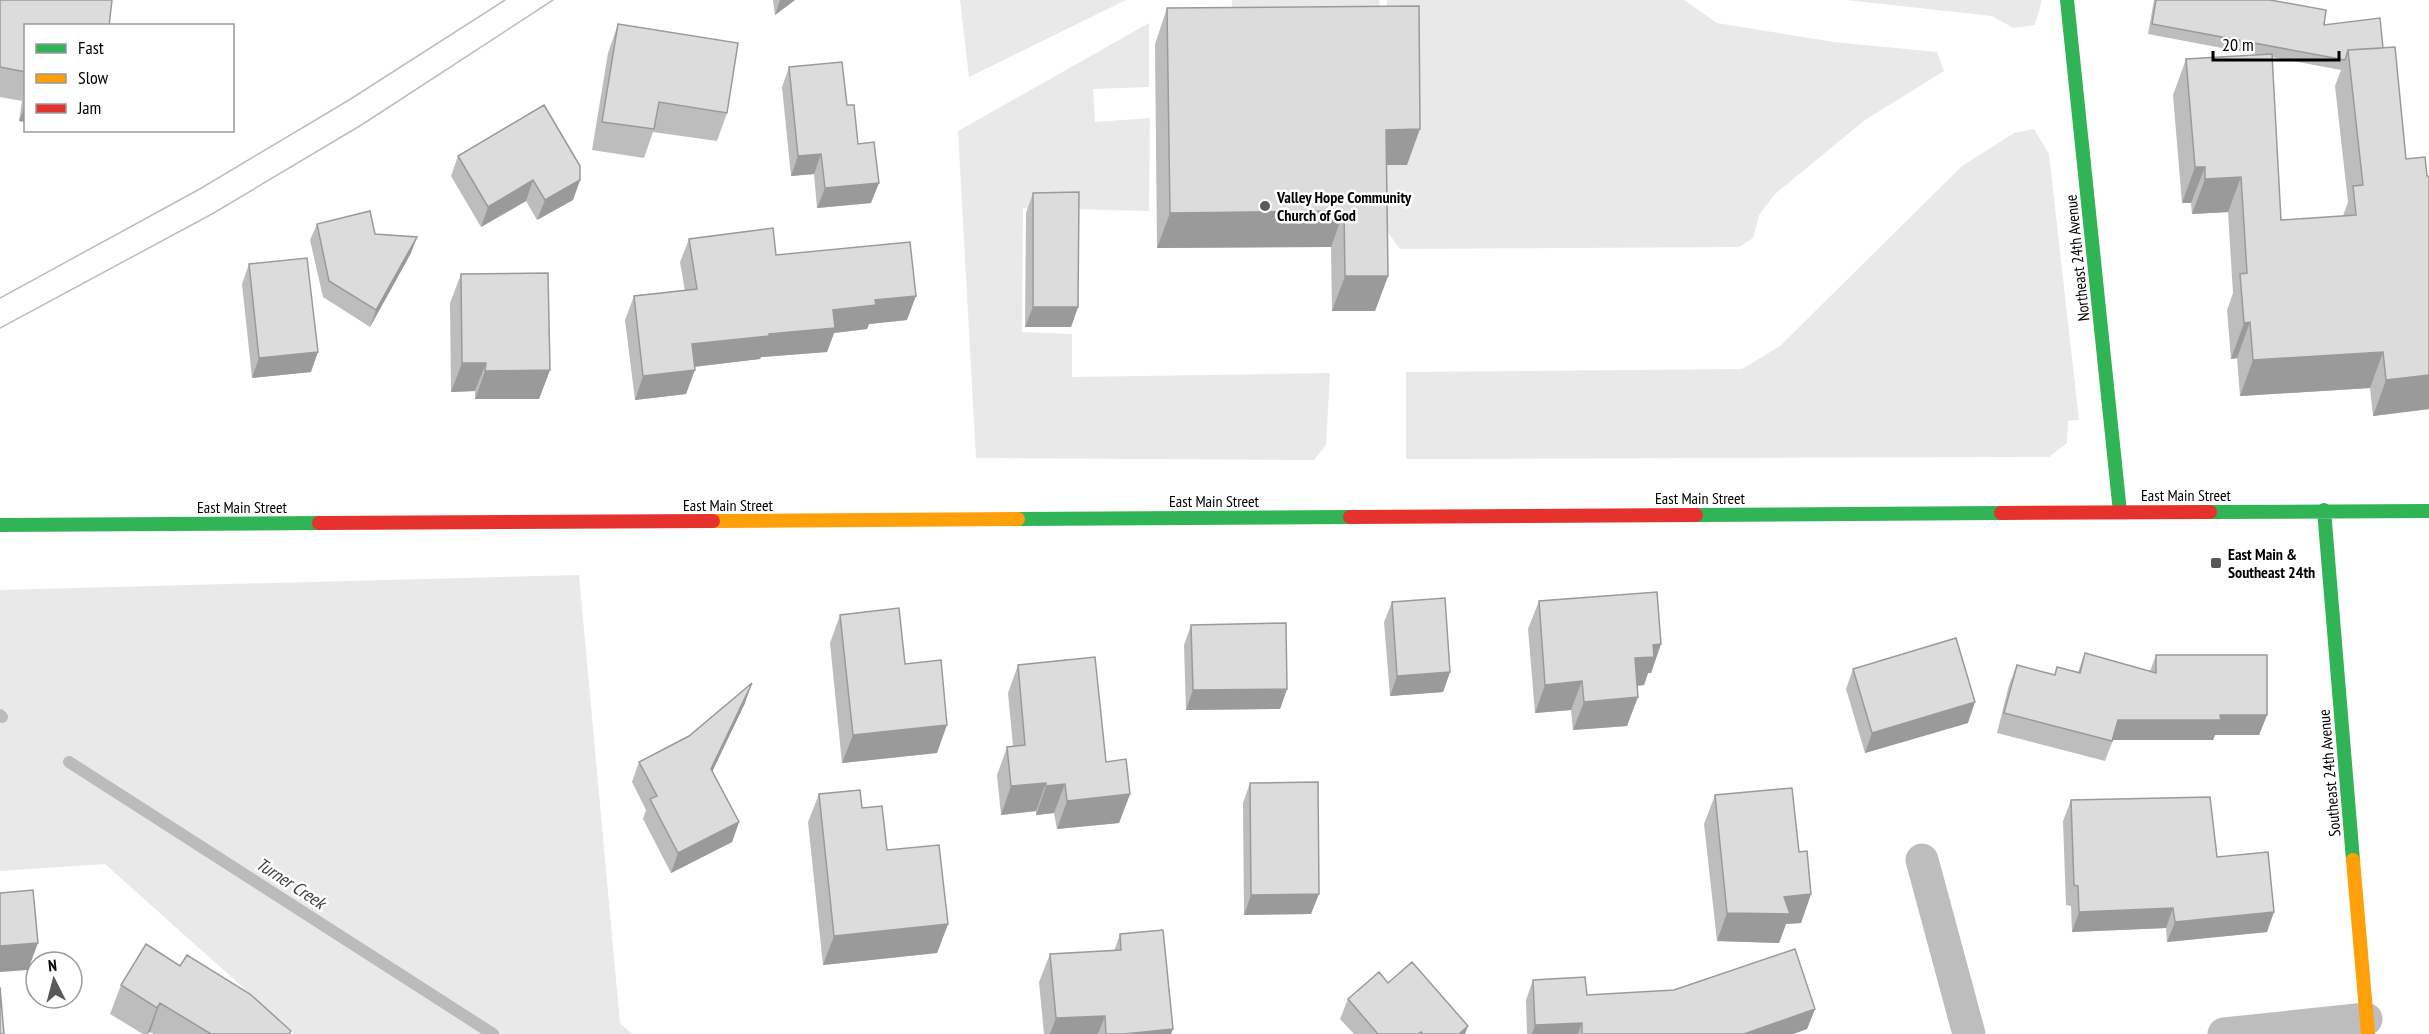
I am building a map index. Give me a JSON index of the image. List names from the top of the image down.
{
  "streets": {
    "main road": ["Northeast 24th Avenue", "East Main Street", "Southeast 24th Avenue"]
  },
  "crossings": [
    ["Northeast 24th Avenue", "East Main Street"],
    ["East Main Street", "Southeast 24th Avenue"]
  ],
  "water": ["Turner Creek"],
  "places": {
    "other": ["Valley Hope Community Church of God"],
    "transit": ["East Main & Southeast 24th"]
  },
  "legend": ["Fast", "Slow", "Jam"],
  "scale_bar": "20 m",
  "north": "top"
}
